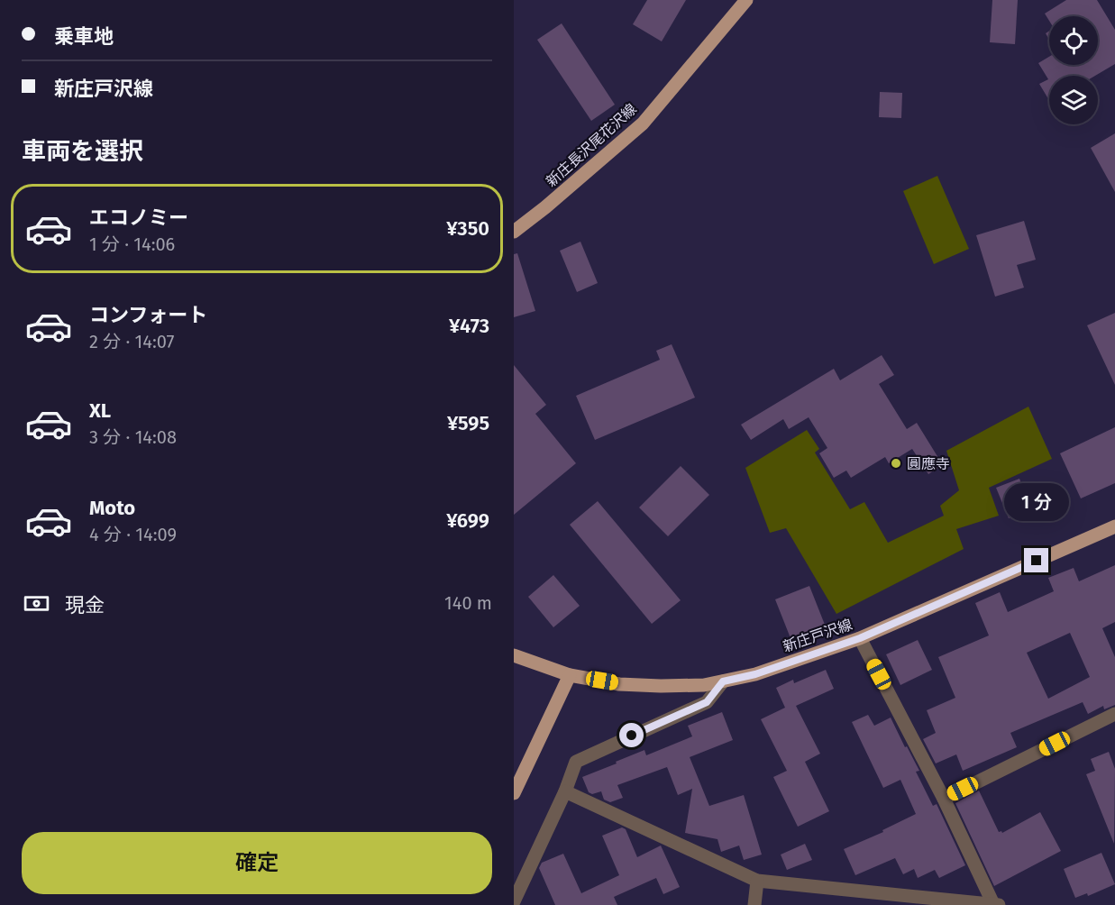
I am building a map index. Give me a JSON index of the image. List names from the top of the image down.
{
  "streets": {
    "main road": ["新庄長沢尾花沢線", "新庄戸沢線"]
  },
  "places": ["圓應寺"],
  "page": {
    "banner": ["乗車地", "新庄戸沢線"],
    "heading": "車両を選択",
    "list": [
      {
        "name": "エコノミー",
        "note": "1 分 · 14:06",
        "value": "¥350"
      },
      {
        "name": "コンフォート",
        "note": "2 分 · 14:07",
        "value": "¥473"
      },
      {
        "name": "XL",
        "note": "3 分 · 14:08",
        "value": "¥595"
      },
      {
        "name": "Moto",
        "note": "4 分 · 14:09",
        "value": "¥699"
      }
    ],
    "bubble": "1 分",
    "pay": ["現金", "140 m"],
    "buttons": "確定"
  }
}
